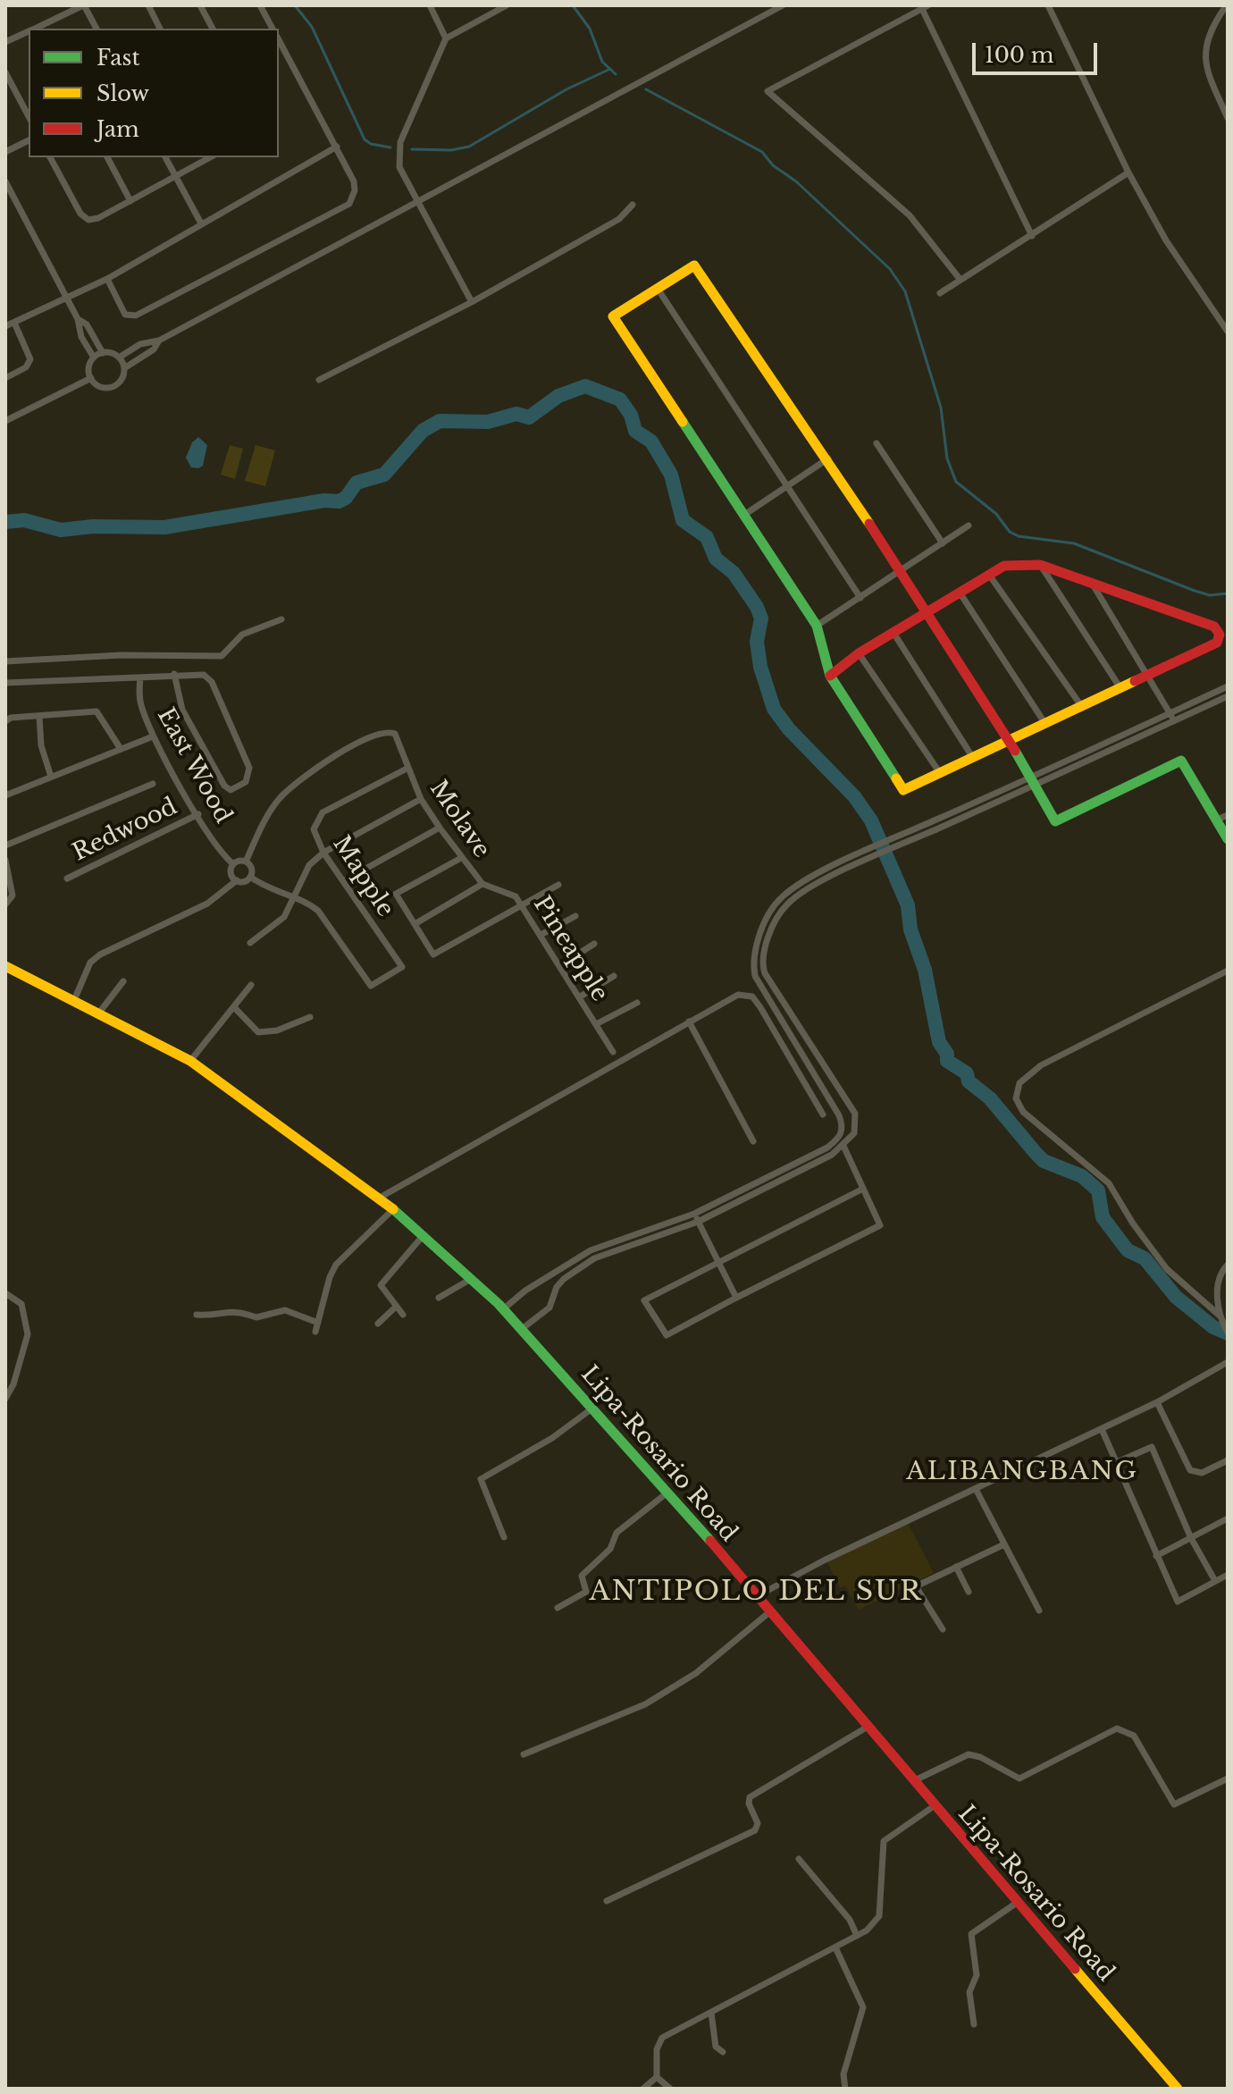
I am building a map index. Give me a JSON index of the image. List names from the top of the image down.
{
  "streets": {
    "street": [
      "East Wood",
      "Molave",
      "Redwood",
      "Mapple",
      "Pineapple",
      "Lipa-Rosario Road"
    ]
  },
  "crossings": [
    ["East Wood", "Molave"],
    ["East Wood", "Redwood"],
    ["Molave", "Mapple"],
    ["Molave", "Pineapple"]
  ],
  "districts": ["ALIBANGBANG", "ANTIPOLO DEL SUR"],
  "legend": ["Fast", "Slow", "Jam"],
  "scale_bar": "100 m"
}
